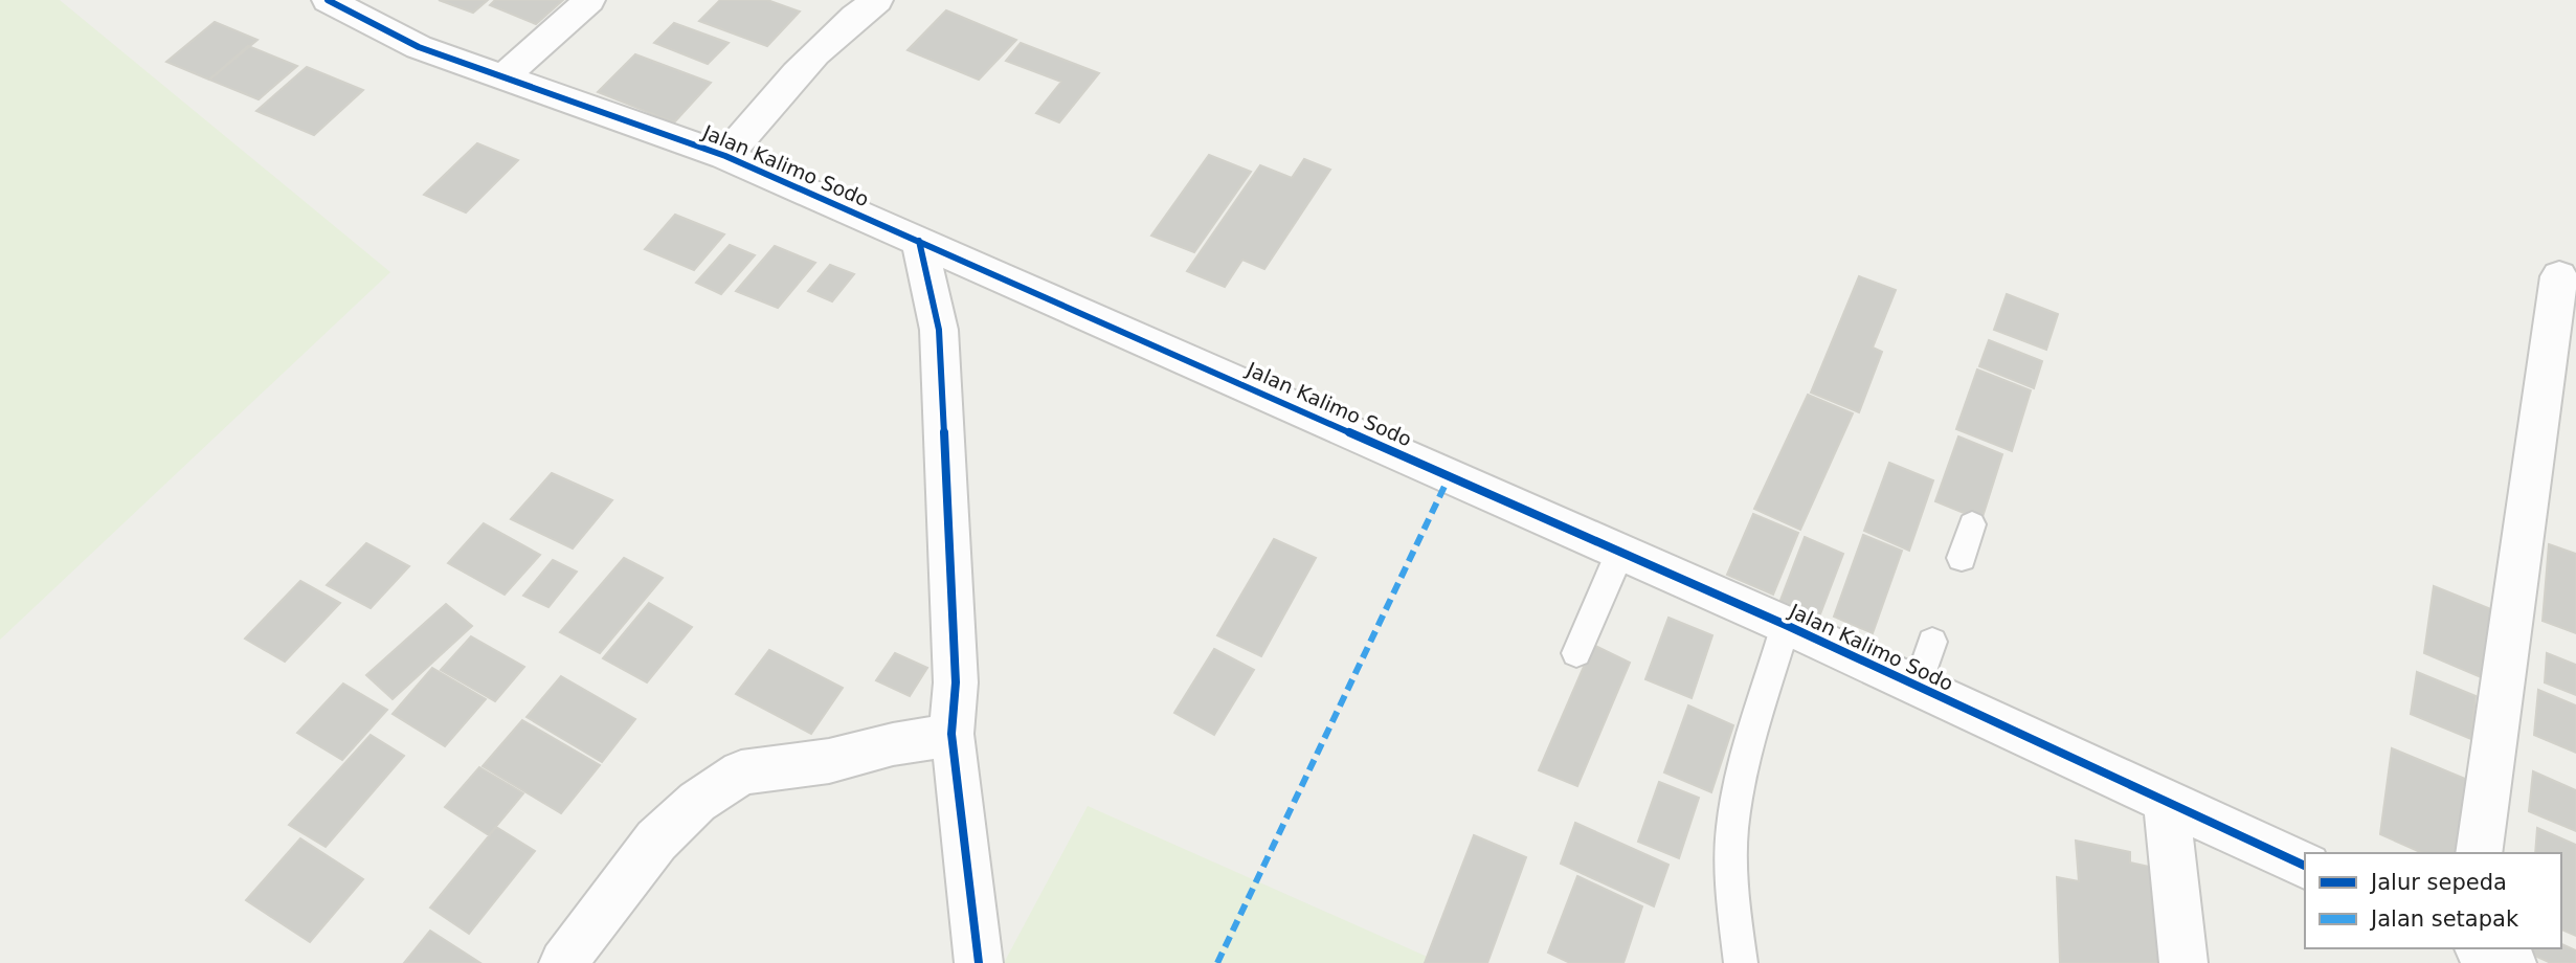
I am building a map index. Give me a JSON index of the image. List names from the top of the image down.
{
  "streets": {
    "street": ["Jalan Kalimo Sodo"]
  },
  "legend": ["Jalur sepeda", "Jalan setapak"]
}
